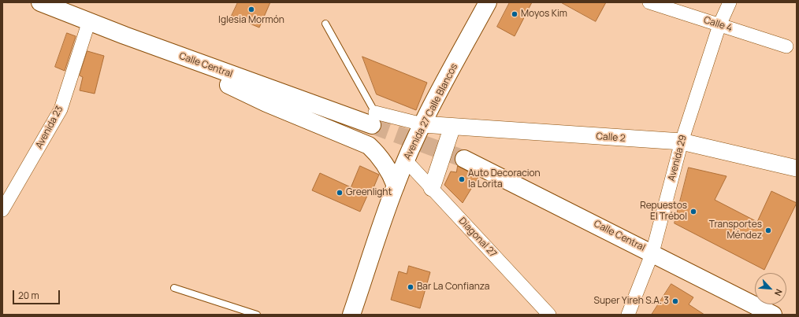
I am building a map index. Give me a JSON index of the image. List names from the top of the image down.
{
  "streets": {
    "main road": ["Calle Central", "Avenida 27 Calle Blancos"],
    "street": [
      "Calle 4",
      "Avenida 23",
      "Calle 2",
      "Avenida 29",
      "Diagonal 27"
    ]
  },
  "crossings": [
    ["Calle 4", "Avenida 29"],
    ["Calle Central", "Avenida 23"],
    ["Calle Central", "Avenida 29"],
    ["Avenida 27 Calle Blancos", "Calle 2"],
    ["Avenida 27 Calle Blancos", "Diagonal 27"],
    ["Calle 2", "Avenida 29"]
  ],
  "places": [
    "Iglesia Mormón",
    "Moyos Kim",
    "Auto Decoracion la Lorita",
    "Greenlight",
    "Repuestos El Trébol",
    "Transportes Méndez",
    "Bar La Confianza",
    "Super Yireh S.A. 3"
  ],
  "scale_bar": "20 m",
  "north": "bottom right"
}
